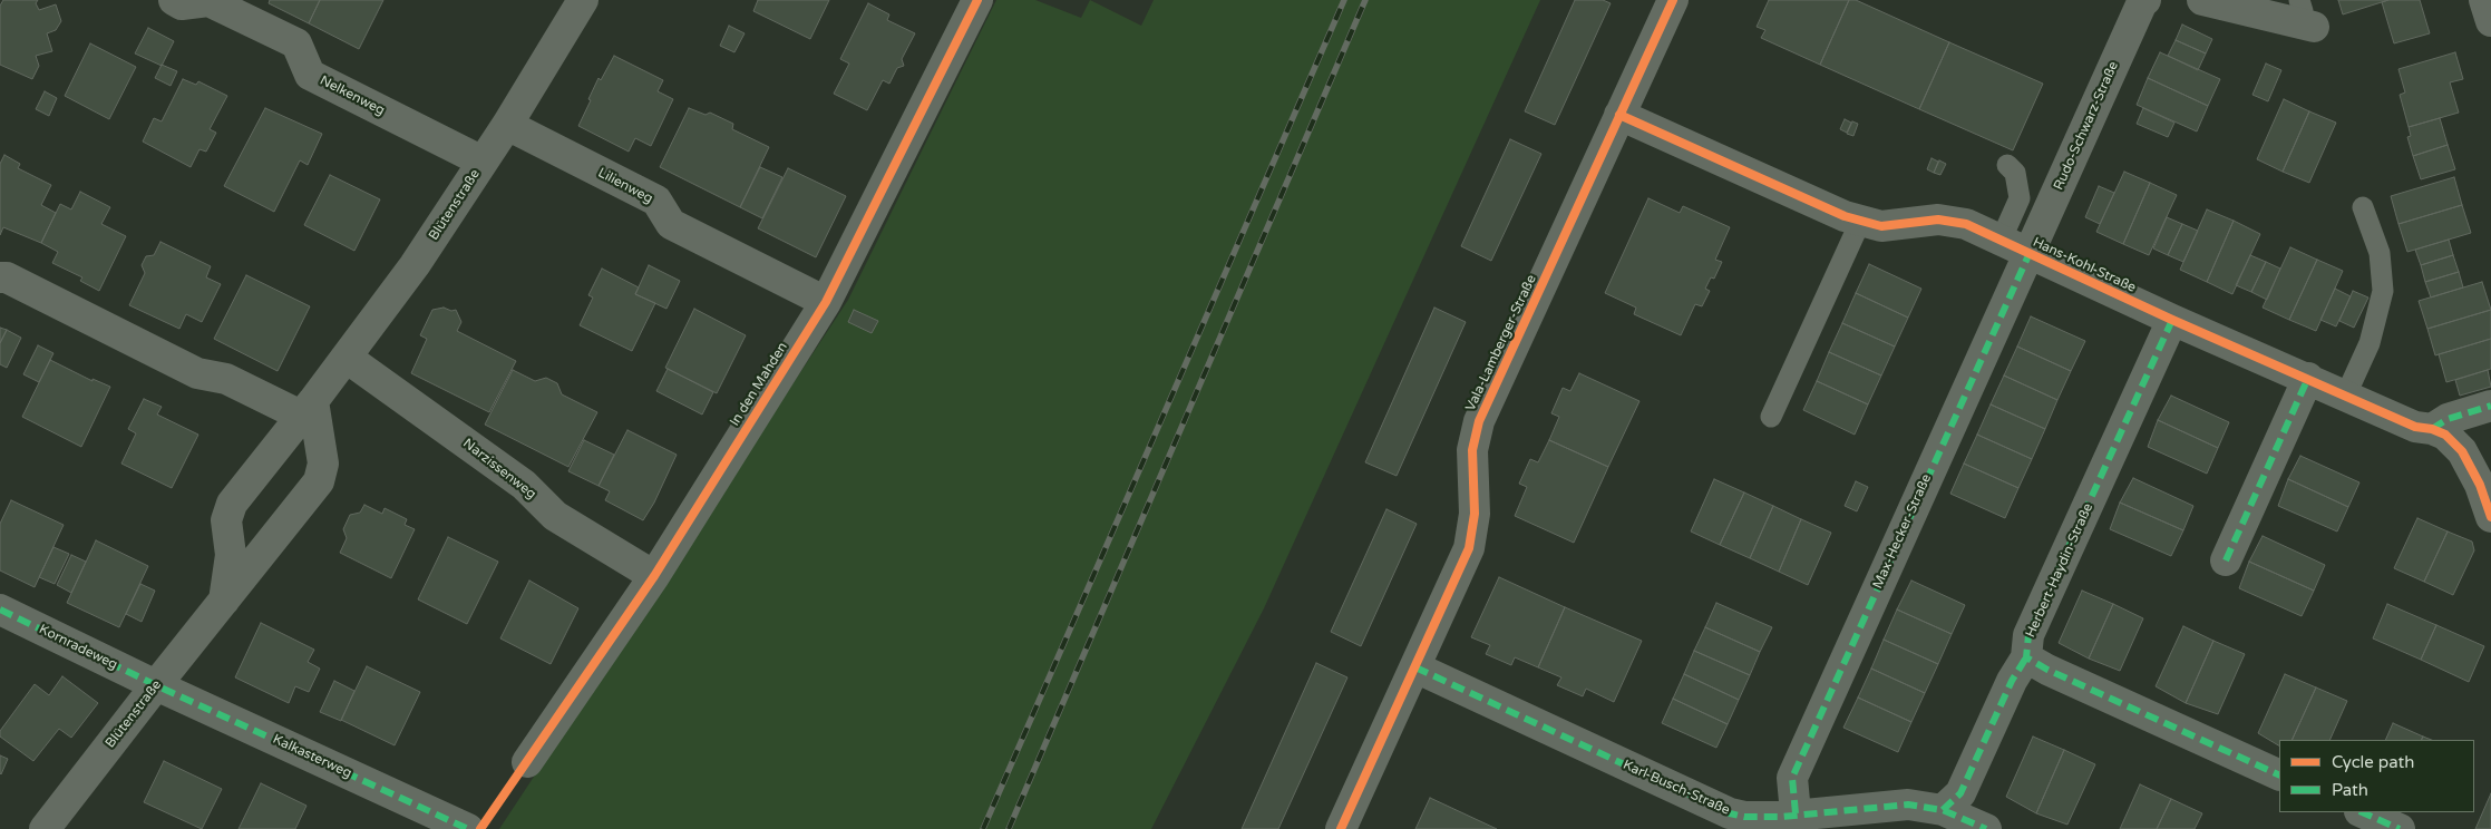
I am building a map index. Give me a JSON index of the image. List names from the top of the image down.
{
  "streets": {
    "street": [
      "Nelkenweg",
      "Rudo-Schwarz-Straße",
      "Lilienweg",
      "Blütenstraße",
      "Hans-Kohl-Straße",
      "Vala-Lamberger-Straße",
      "In den Mahden",
      "Narzissenweg",
      "Max-Hecker-Straße",
      "Herbert-Haydin-Straße",
      "Kornradeweg",
      "Kalkasterweg",
      "Karl-Busch-Straße"
    ]
  },
  "crossings": [
    ["Nelkenweg", "Blütenstraße"],
    ["Rudo-Schwarz-Straße", "Hans-Kohl-Straße"],
    ["Rudo-Schwarz-Straße", "Max-Hecker-Straße"],
    ["Lilienweg", "Blütenstraße"],
    ["Lilienweg", "In den Mahden"],
    ["Blütenstraße", "Narzissenweg"],
    ["Blütenstraße", "Kornradeweg"],
    ["Blütenstraße", "Kalkasterweg"],
    ["Hans-Kohl-Straße", "Vala-Lamberger-Straße"],
    ["Hans-Kohl-Straße", "Max-Hecker-Straße"],
    ["Hans-Kohl-Straße", "Herbert-Haydin-Straße"],
    ["Vala-Lamberger-Straße", "Karl-Busch-Straße"],
    ["In den Mahden", "Narzissenweg"],
    ["Max-Hecker-Straße", "Karl-Busch-Straße"],
    ["Kornradeweg", "Kalkasterweg"]
  ],
  "legend": ["Cycle path", "Path"]
}
